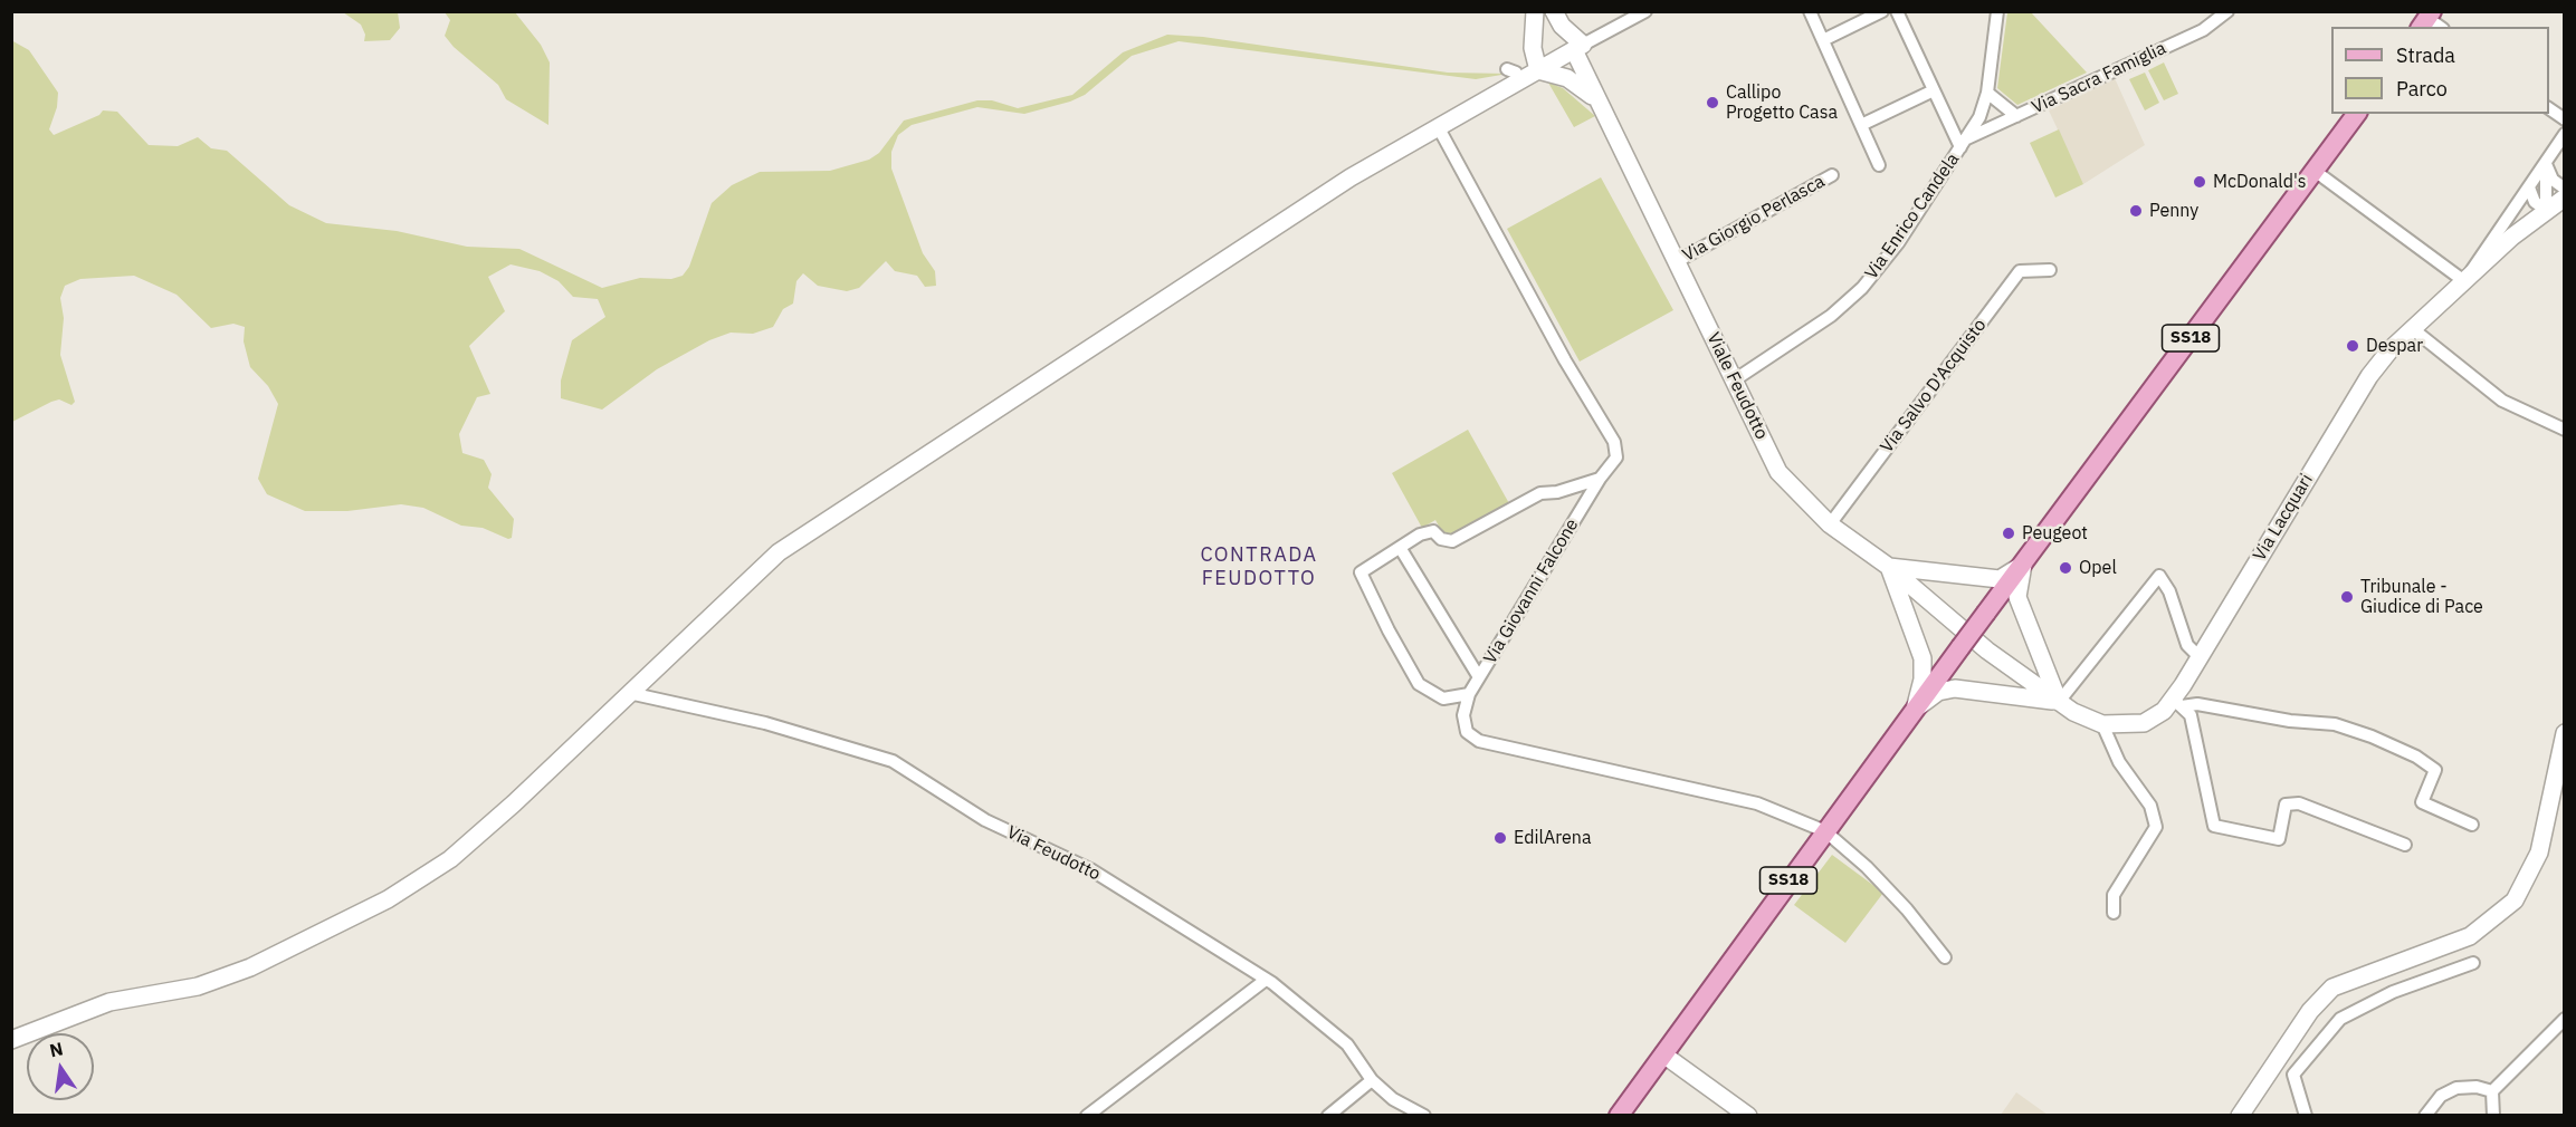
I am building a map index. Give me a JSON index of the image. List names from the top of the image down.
{
  "streets": {
    "main road": ["SS18"],
    "street": [
      "Via Sacra Famiglia",
      "Via Enrico Candela",
      "Via Giorgio Perlasca",
      "Viale Feudotto",
      "Via Salvo D'Acquisto",
      "Via Lacquari",
      "Via Giovanni Falcone",
      "Via Feudotto"
    ]
  },
  "crossings": [
    ["Via Sacra Famiglia", "Via Enrico Candela"],
    ["Via Enrico Candela", "Viale Feudotto"],
    ["Via Giorgio Perlasca", "Viale Feudotto"],
    ["SS18", "Via Giovanni Falcone"],
    ["Viale Feudotto", "Via Salvo D'Acquisto"],
    ["Viale Feudotto", "Via Lacquari"]
  ],
  "districts": ["CONTRADA FEUDOTTO"],
  "places": [
    "Callipo Progetto Casa",
    "McDonald's",
    "Penny",
    "Despar",
    "Peugeot",
    "Opel",
    "Tribunale - Giudice di Pace",
    "EdilArena"
  ],
  "legend": ["Strada", "Parco"],
  "north": "top"
}
